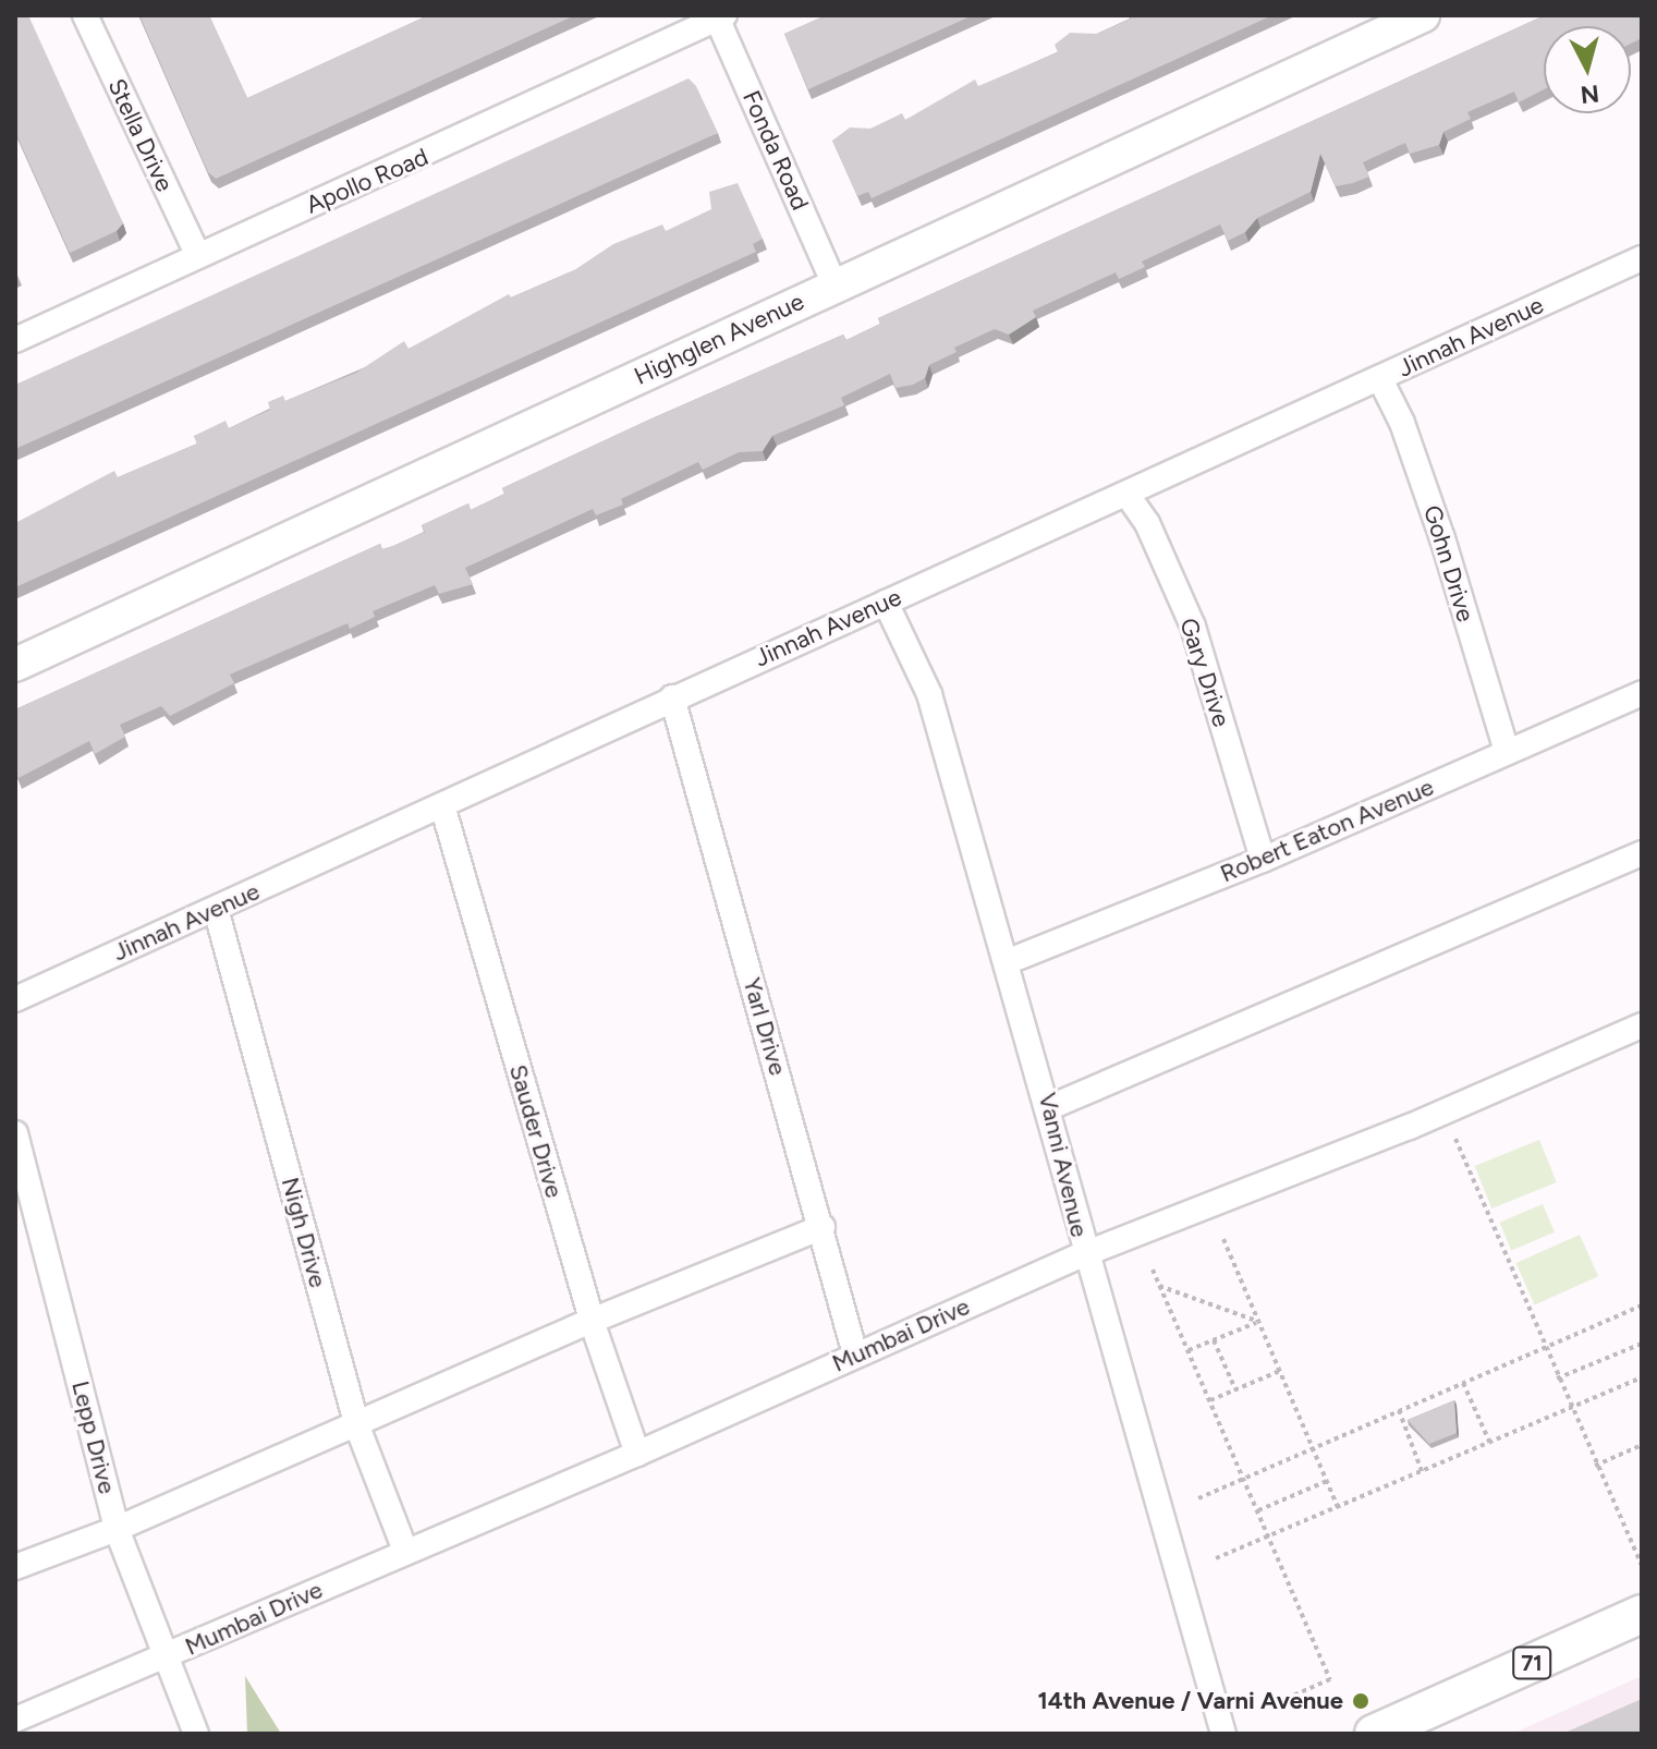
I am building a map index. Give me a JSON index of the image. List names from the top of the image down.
{
  "streets": {
    "main road": ["71"],
    "street": [
      "Stella Drive",
      "Fonda Road",
      "Apollo Road",
      "Jinnah Avenue",
      "Highglen Avenue",
      "Gohn Drive",
      "Gary Drive",
      "Robert Eaton Avenue",
      "Yarl Drive",
      "Sauder Drive",
      "Vanni Avenue",
      "Nigh Drive",
      "Mumbai Drive",
      "Lepp Drive"
    ]
  },
  "crossings": [
    ["Stella Drive", "Apollo Road"],
    ["Fonda Road", "Apollo Road"],
    ["Fonda Road", "Highglen Avenue"],
    ["Jinnah Avenue", "Gohn Drive"],
    ["Jinnah Avenue", "Gary Drive"],
    ["Jinnah Avenue", "Yarl Drive"],
    ["Jinnah Avenue", "Sauder Drive"],
    ["Jinnah Avenue", "Vanni Avenue"],
    ["Jinnah Avenue", "Nigh Drive"],
    ["Gohn Drive", "Robert Eaton Avenue"],
    ["Gary Drive", "Robert Eaton Avenue"],
    ["Robert Eaton Avenue", "Vanni Avenue"],
    ["Yarl Drive", "Mumbai Drive"],
    ["Sauder Drive", "Mumbai Drive"],
    ["Vanni Avenue", "Mumbai Drive"],
    ["Nigh Drive", "Mumbai Drive"],
    ["Mumbai Drive", "Lepp Drive"]
  ],
  "places": ["14th Avenue / Varni Avenue"],
  "north": "bottom"
}
